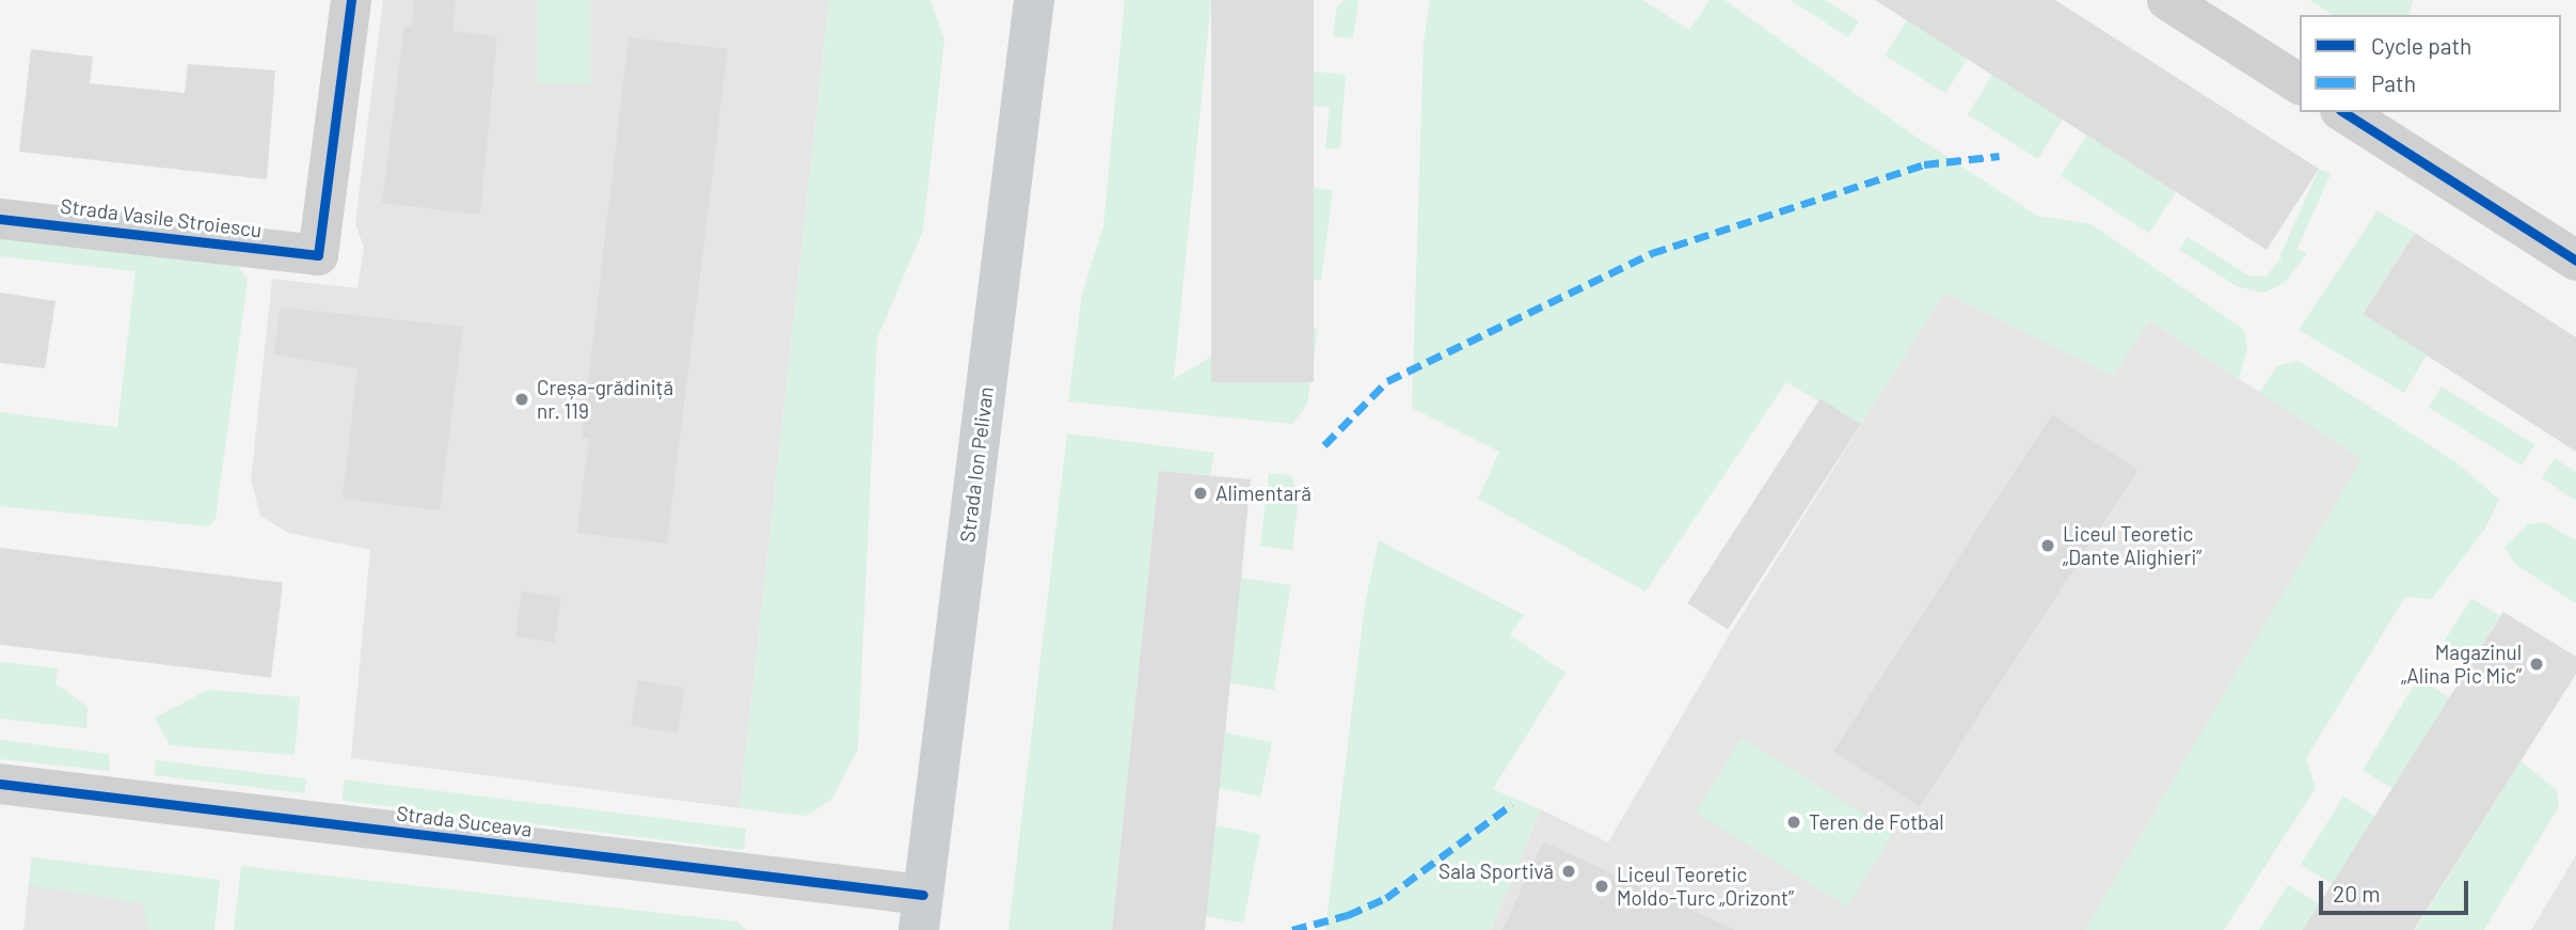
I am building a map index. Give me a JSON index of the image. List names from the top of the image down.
{
  "streets": {
    "main road": ["Strada Ion Pelivan"],
    "street": ["Strada Vasile Stroiescu", "Strada Suceava"]
  },
  "crossings": [
    ["Strada Ion Pelivan", "Strada Suceava"]
  ],
  "places": [
    "Creșa-grădiniță nr. 119",
    "Alimentară",
    "Liceul Teoretic „Dante Alighieri”",
    "Magazinul „Alina Pic Mic”",
    "Teren de Fotbal",
    "Sala Sportivă",
    "Liceul Teoretic Moldo-Turc „Orizont”"
  ],
  "legend": ["Cycle path", "Path"],
  "scale_bar": "20 m"
}
